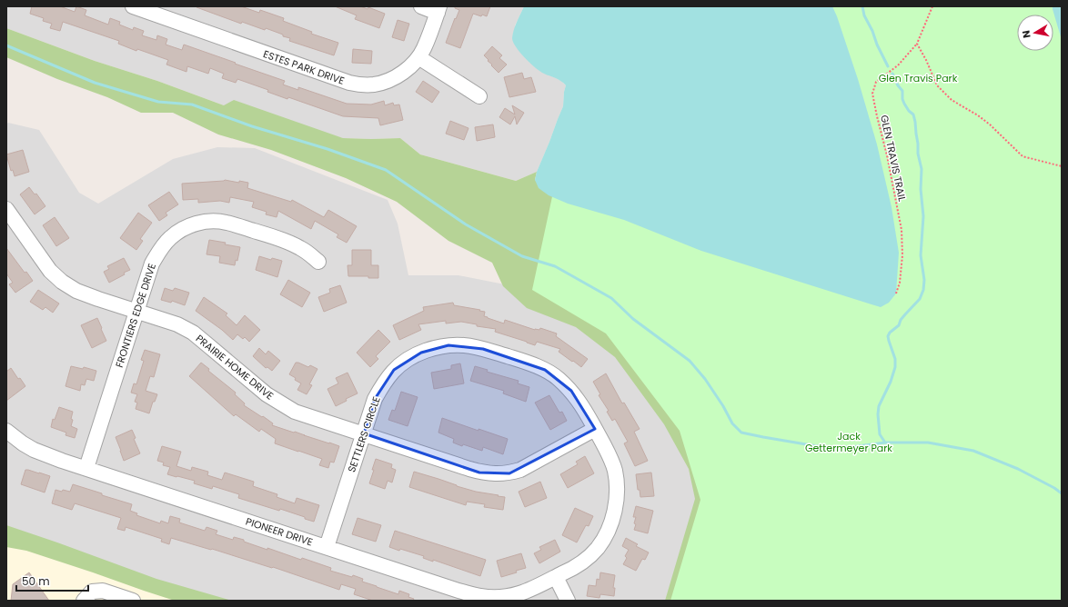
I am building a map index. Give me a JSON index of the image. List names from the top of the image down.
{
  "streets": {
    "street": [
      "ESTES PARK DRIVE",
      "FRONTIERS EDGE DRIVE",
      "PRAIRIE HOME DRIVE",
      "SETTLERS CIRCLE",
      "PIONEER DRIVE"
    ],
    "path": ["GLEN TRAVIS TRAIL"]
  },
  "crossings": [
    ["FRONTIERS EDGE DRIVE", "PRAIRIE HOME DRIVE"],
    ["FRONTIERS EDGE DRIVE", "PIONEER DRIVE"],
    ["PRAIRIE HOME DRIVE", "SETTLERS CIRCLE"],
    ["SETTLERS CIRCLE", "PIONEER DRIVE"]
  ],
  "parks": ["Glen Travis Park", "Jack Gettermeyer Park"],
  "scale_bar": "50 m",
  "north": "left"
}
